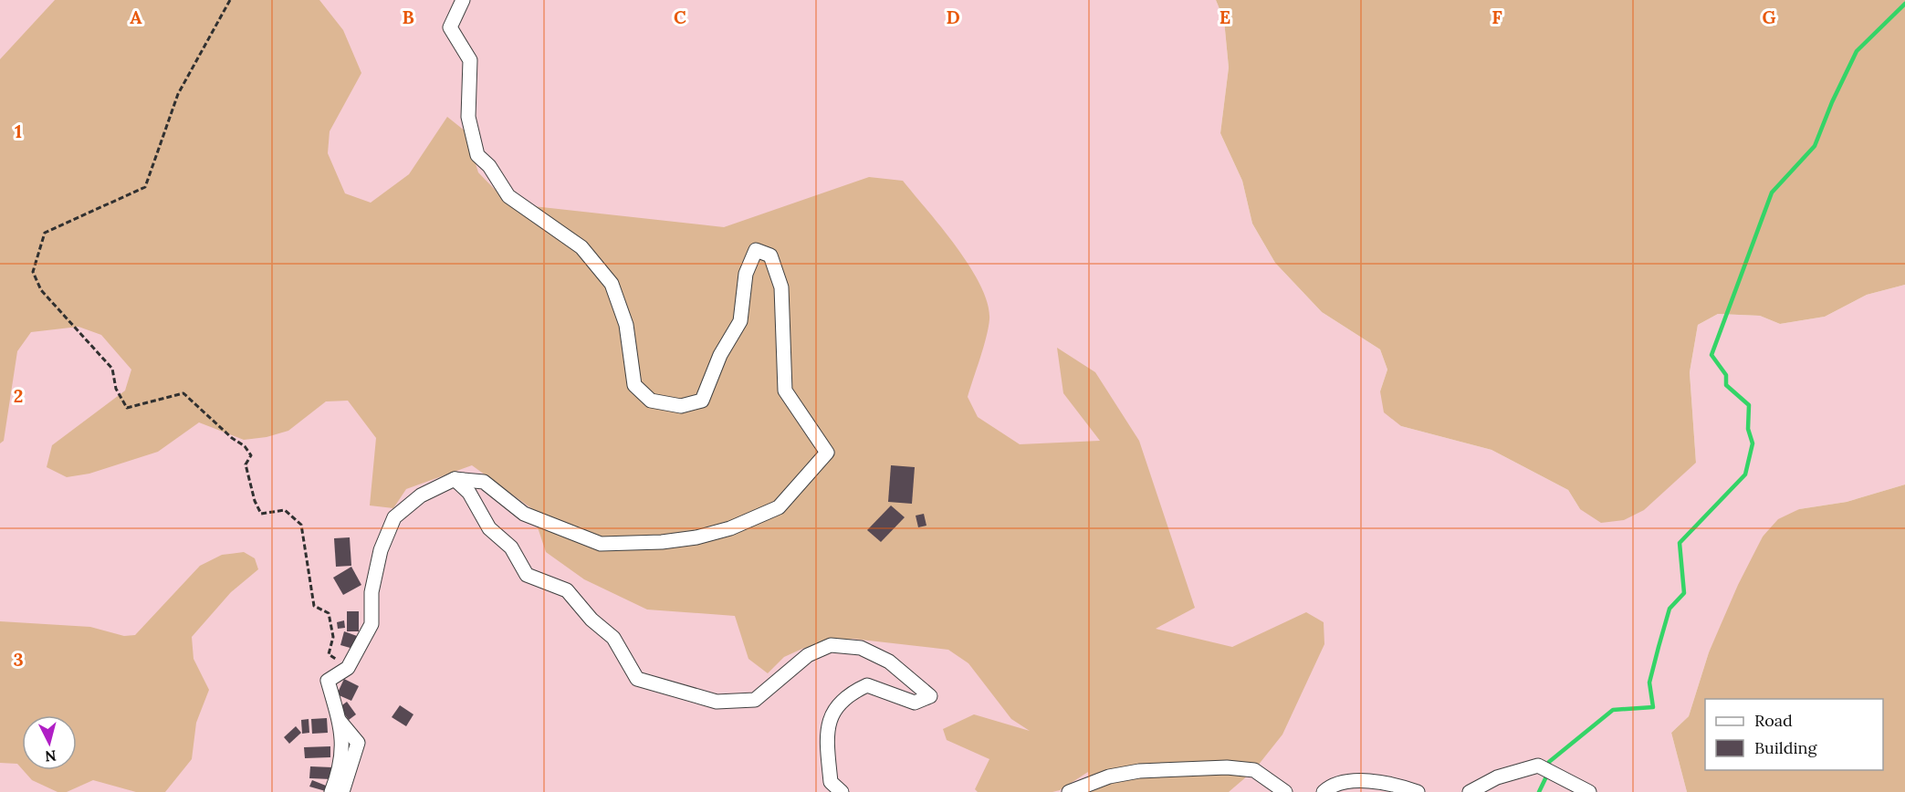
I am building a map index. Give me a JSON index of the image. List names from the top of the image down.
{
  "legend": ["Road", "Building"],
  "north": "bottom",
  "grid": {
    "columns": [
      "A",
      "B",
      "C",
      "D",
      "E",
      "F",
      "G"
    ],
    "rows": ["1", "2", "3"]
  }
}
